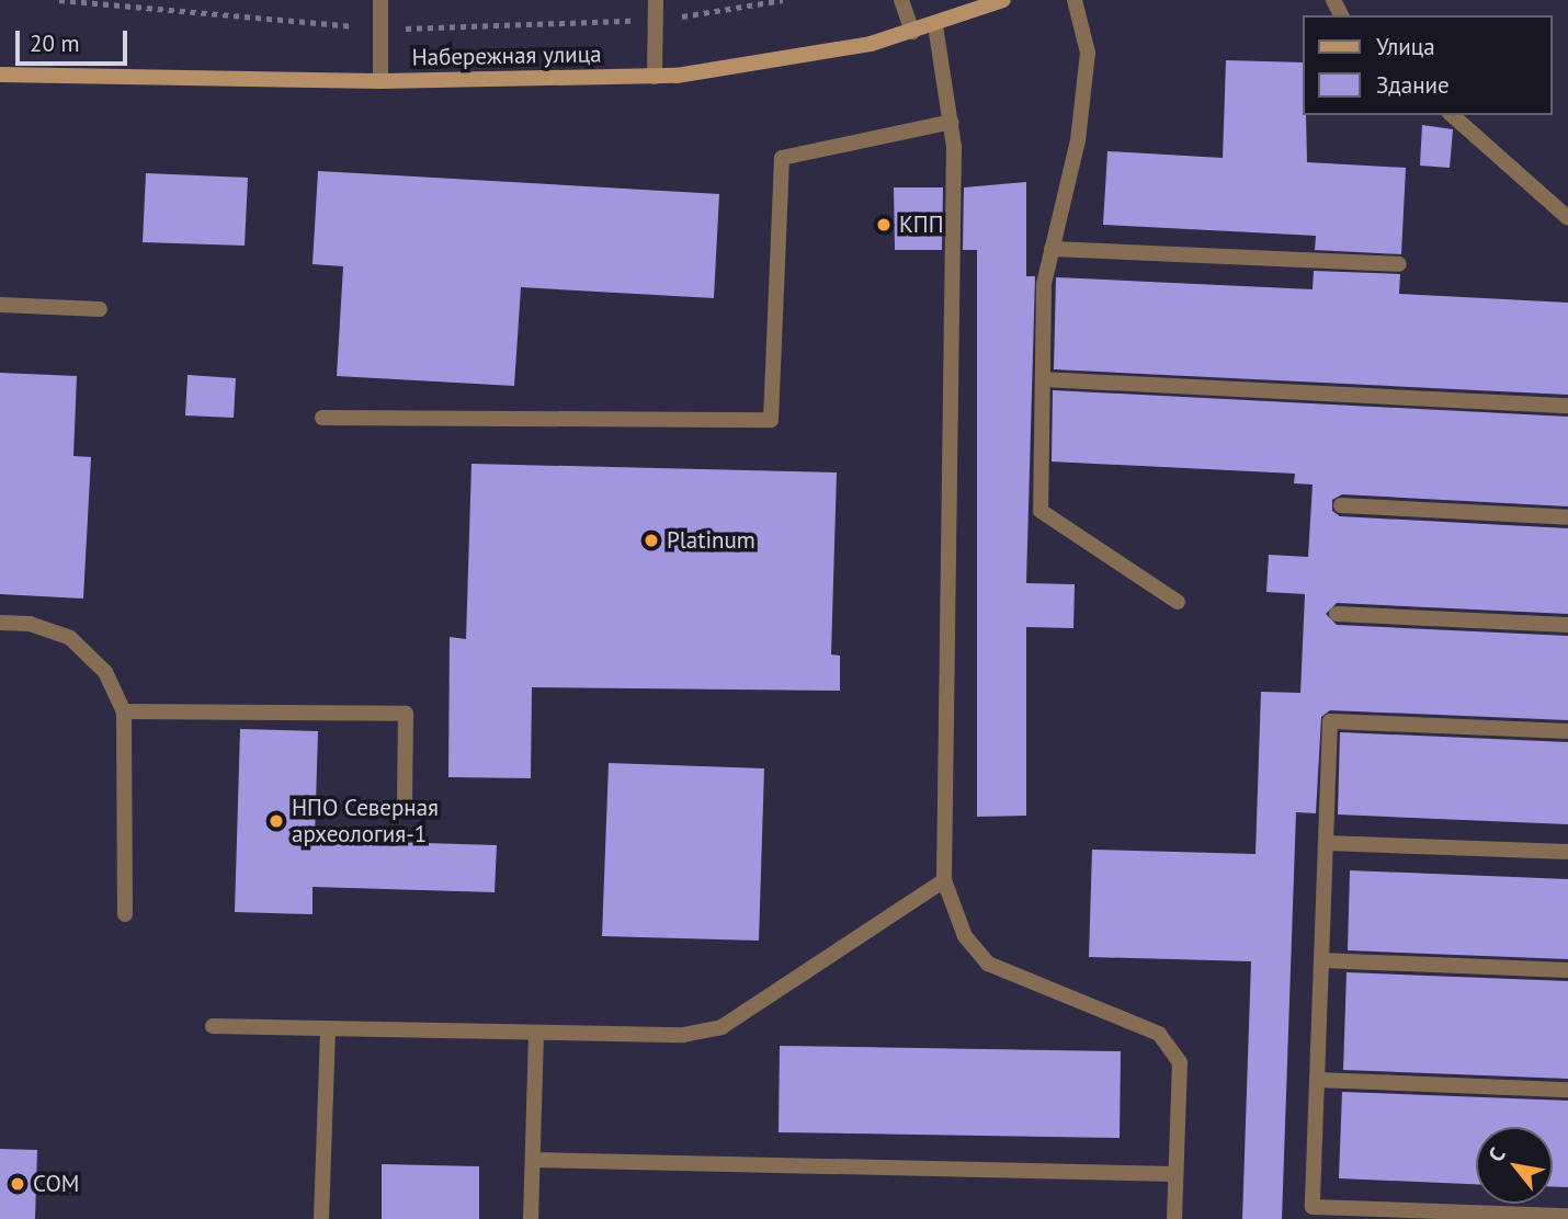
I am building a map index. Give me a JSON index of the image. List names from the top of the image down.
{
  "streets": {
    "street": ["Набережная улица"]
  },
  "places": [
    "КПП",
    "Platinum",
    "НПО Северная археология-1",
    "СОМ"
  ],
  "legend": ["Улица", "Здание"],
  "scale_bar": "20 m",
  "north": "top left"
}
